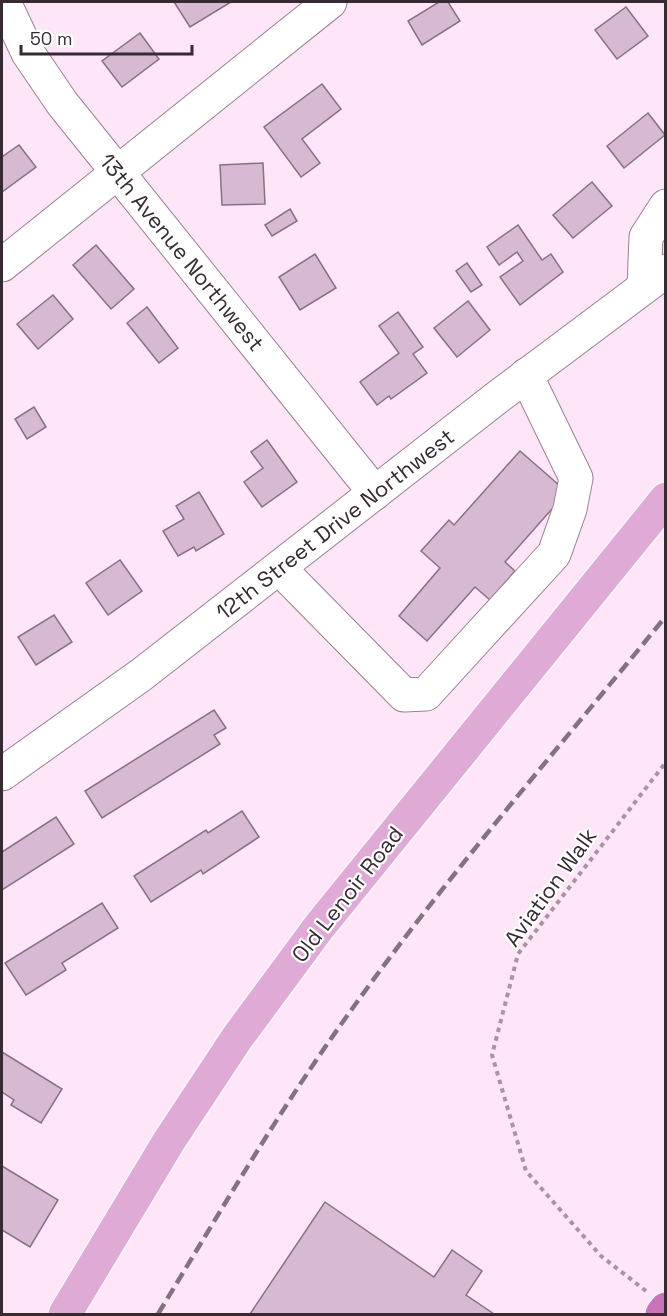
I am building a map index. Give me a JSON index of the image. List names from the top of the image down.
{
  "streets": {
    "main road": ["Old Lenoir Road"],
    "street": ["13th Avenue Northwest", "12th Street Drive Northwest"],
    "path": ["Aviation Walk"]
  },
  "crossings": [
    ["13th Avenue Northwest", "12th Street Drive Northwest"]
  ],
  "scale_bar": "50 m"
}
